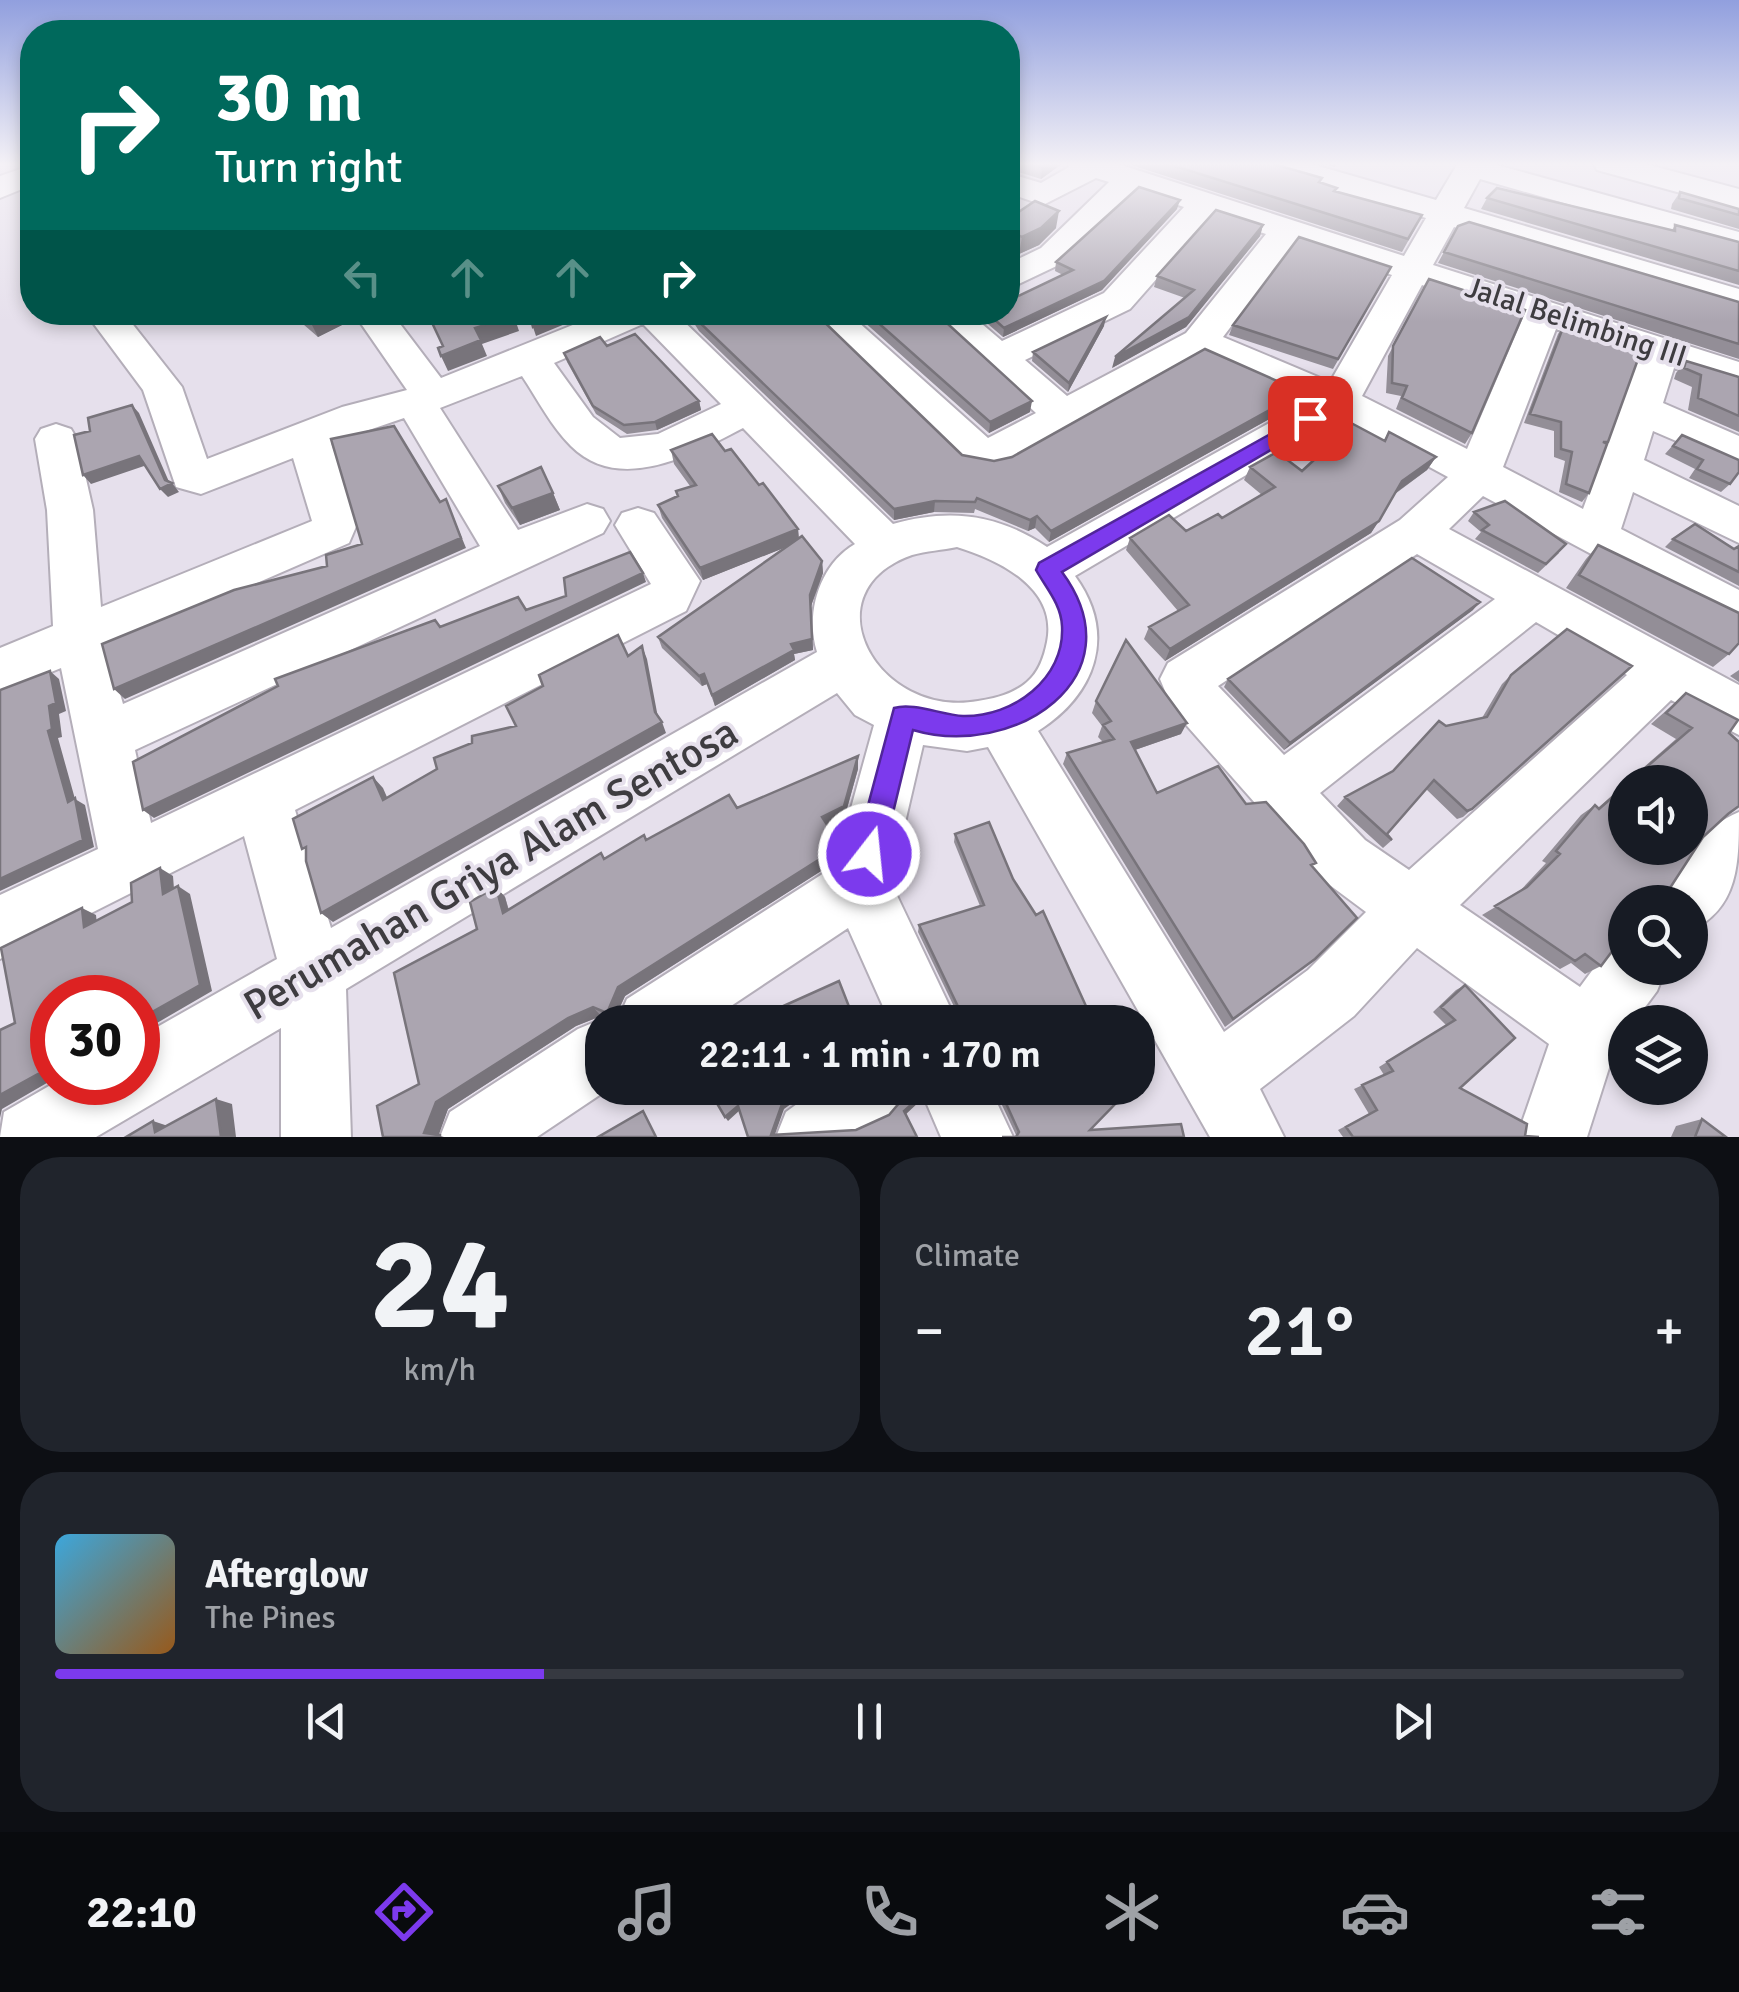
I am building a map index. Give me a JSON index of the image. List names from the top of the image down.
{
  "streets": {
    "street": ["Jalal Belimbing III", "Perumahan Griya Alam Sentosa"]
  },
  "page": {
    "turn": ["30 m", "Turn right"],
    "limit": "30",
    "trip": "22:11 · 1 min · 170 m",
    "tile": [
      ["24", "km/h"],
      "Climate"
    ],
    "heat": ["−", "21°", "+"],
    "song": ["Afterglow", "The Pines"],
    "tabs": "22:10"
  }
}
